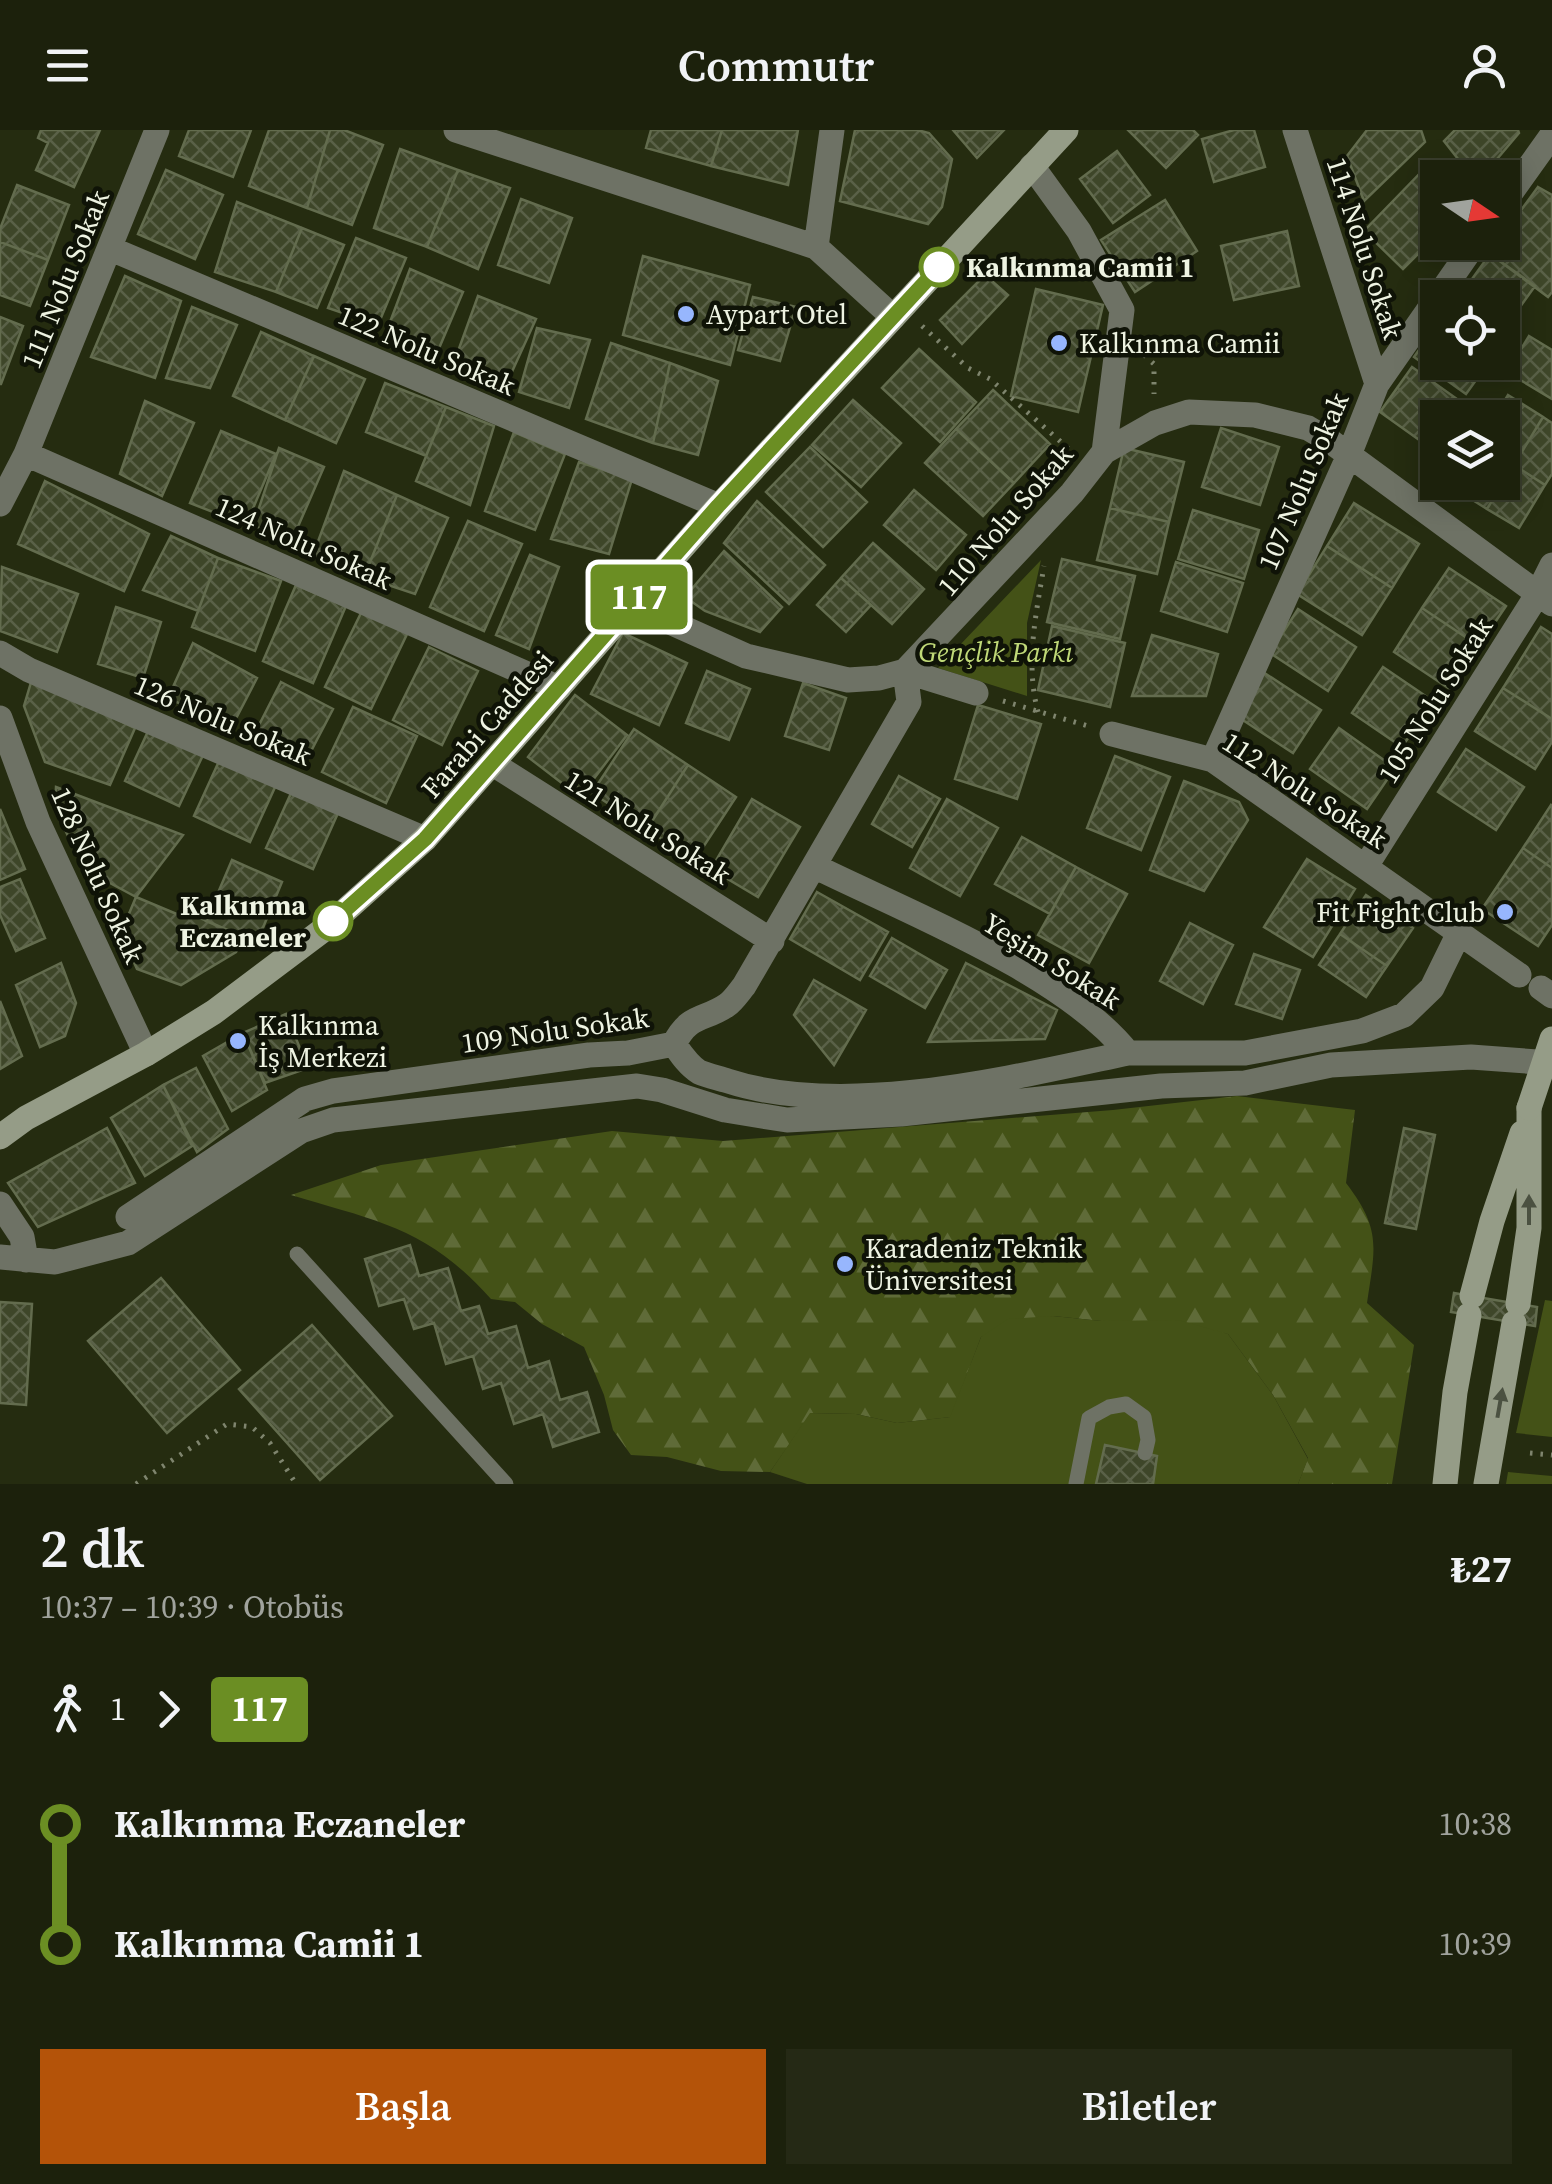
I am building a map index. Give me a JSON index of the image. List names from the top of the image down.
{
  "streets": {
    "street": [
      "114 Nolu Sokak",
      "111 Nolu Sokak",
      "122 Nolu Sokak",
      "107 Nolu Sokak",
      "110 Nolu Sokak",
      "124 Nolu Sokak",
      "105 Nolu Sokak",
      "126 Nolu Sokak",
      "Farabi Caddesi",
      "112 Nolu Sokak",
      "121 Nolu Sokak",
      "128 Nolu Sokak",
      "Yeşim Sokak",
      "109 Nolu Sokak"
    ]
  },
  "crossings": [
    ["114 Nolu Sokak", "107 Nolu Sokak"],
    ["111 Nolu Sokak", "122 Nolu Sokak"],
    ["111 Nolu Sokak", "124 Nolu Sokak"],
    ["122 Nolu Sokak", "Farabi Caddesi"],
    ["107 Nolu Sokak", "110 Nolu Sokak"],
    ["107 Nolu Sokak", "112 Nolu Sokak"],
    ["110 Nolu Sokak", "105 Nolu Sokak"],
    ["124 Nolu Sokak", "Farabi Caddesi"],
    ["105 Nolu Sokak", "112 Nolu Sokak"],
    ["126 Nolu Sokak", "Farabi Caddesi"],
    ["Farabi Caddesi", "121 Nolu Sokak"],
    ["Farabi Caddesi", "128 Nolu Sokak"],
    ["112 Nolu Sokak", "Yeşim Sokak"],
    ["Yeşim Sokak", "109 Nolu Sokak"]
  ],
  "parks": ["Gençlik Parkı"],
  "places": [
    "Kalkınma Camii 1",
    "Aypart Otel",
    "Kalkınma Camii",
    "Fit Fight Club",
    "Kalkınma Eczaneler",
    "Kalkınma İş Merkezi",
    "Karadeniz Teknik Üniversitesi"
  ],
  "lines": ["bus line 117"],
  "north": "right",
  "page": {
    "header": "Commutr",
    "on_map": "117",
    "heading": ["2 dk", "10:37 – 10:39 · Otobüs", "₺27"],
    "legs": ["1", "117"],
    "list": [
      {
        "name": "Kalkınma Eczaneler",
        "value": "10:38"
      },
      {
        "name": "Kalkınma Camii 1",
        "value": "10:39"
      }
    ],
    "buttons": ["Başla", "Biletler"]
  }
}
